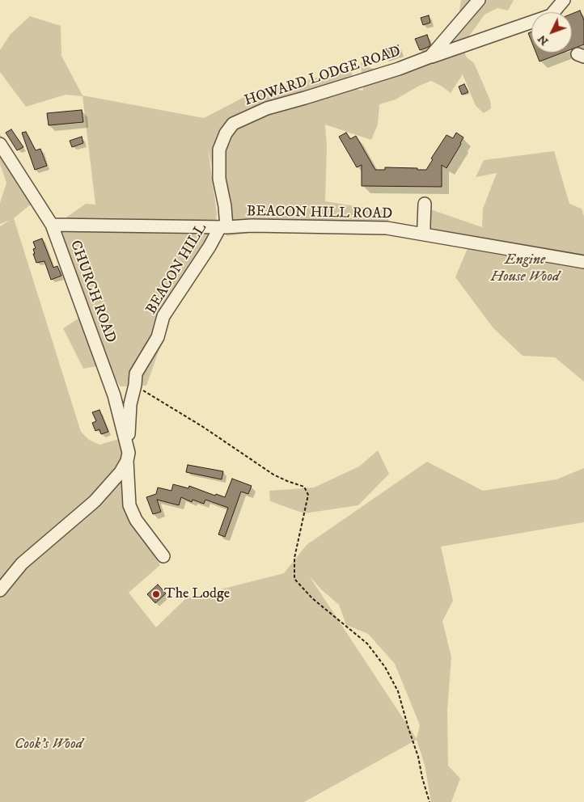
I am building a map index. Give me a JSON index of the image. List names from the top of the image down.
{
  "streets": {
    "street": [
      "HOWARD LODGE ROAD",
      "BEACON HILL ROAD",
      "BEACON HILL",
      "CHURCH ROAD"
    ]
  },
  "crossings": [
    ["HOWARD LODGE ROAD", "BEACON HILL ROAD"],
    ["HOWARD LODGE ROAD", "BEACON HILL"],
    ["BEACON HILL ROAD", "BEACON HILL"],
    ["BEACON HILL ROAD", "CHURCH ROAD"],
    ["BEACON HILL", "CHURCH ROAD"]
  ],
  "parks": ["Engine House Wood", "Cook's Wood"],
  "places": ["The Lodge"],
  "north": "bottom left"
}
